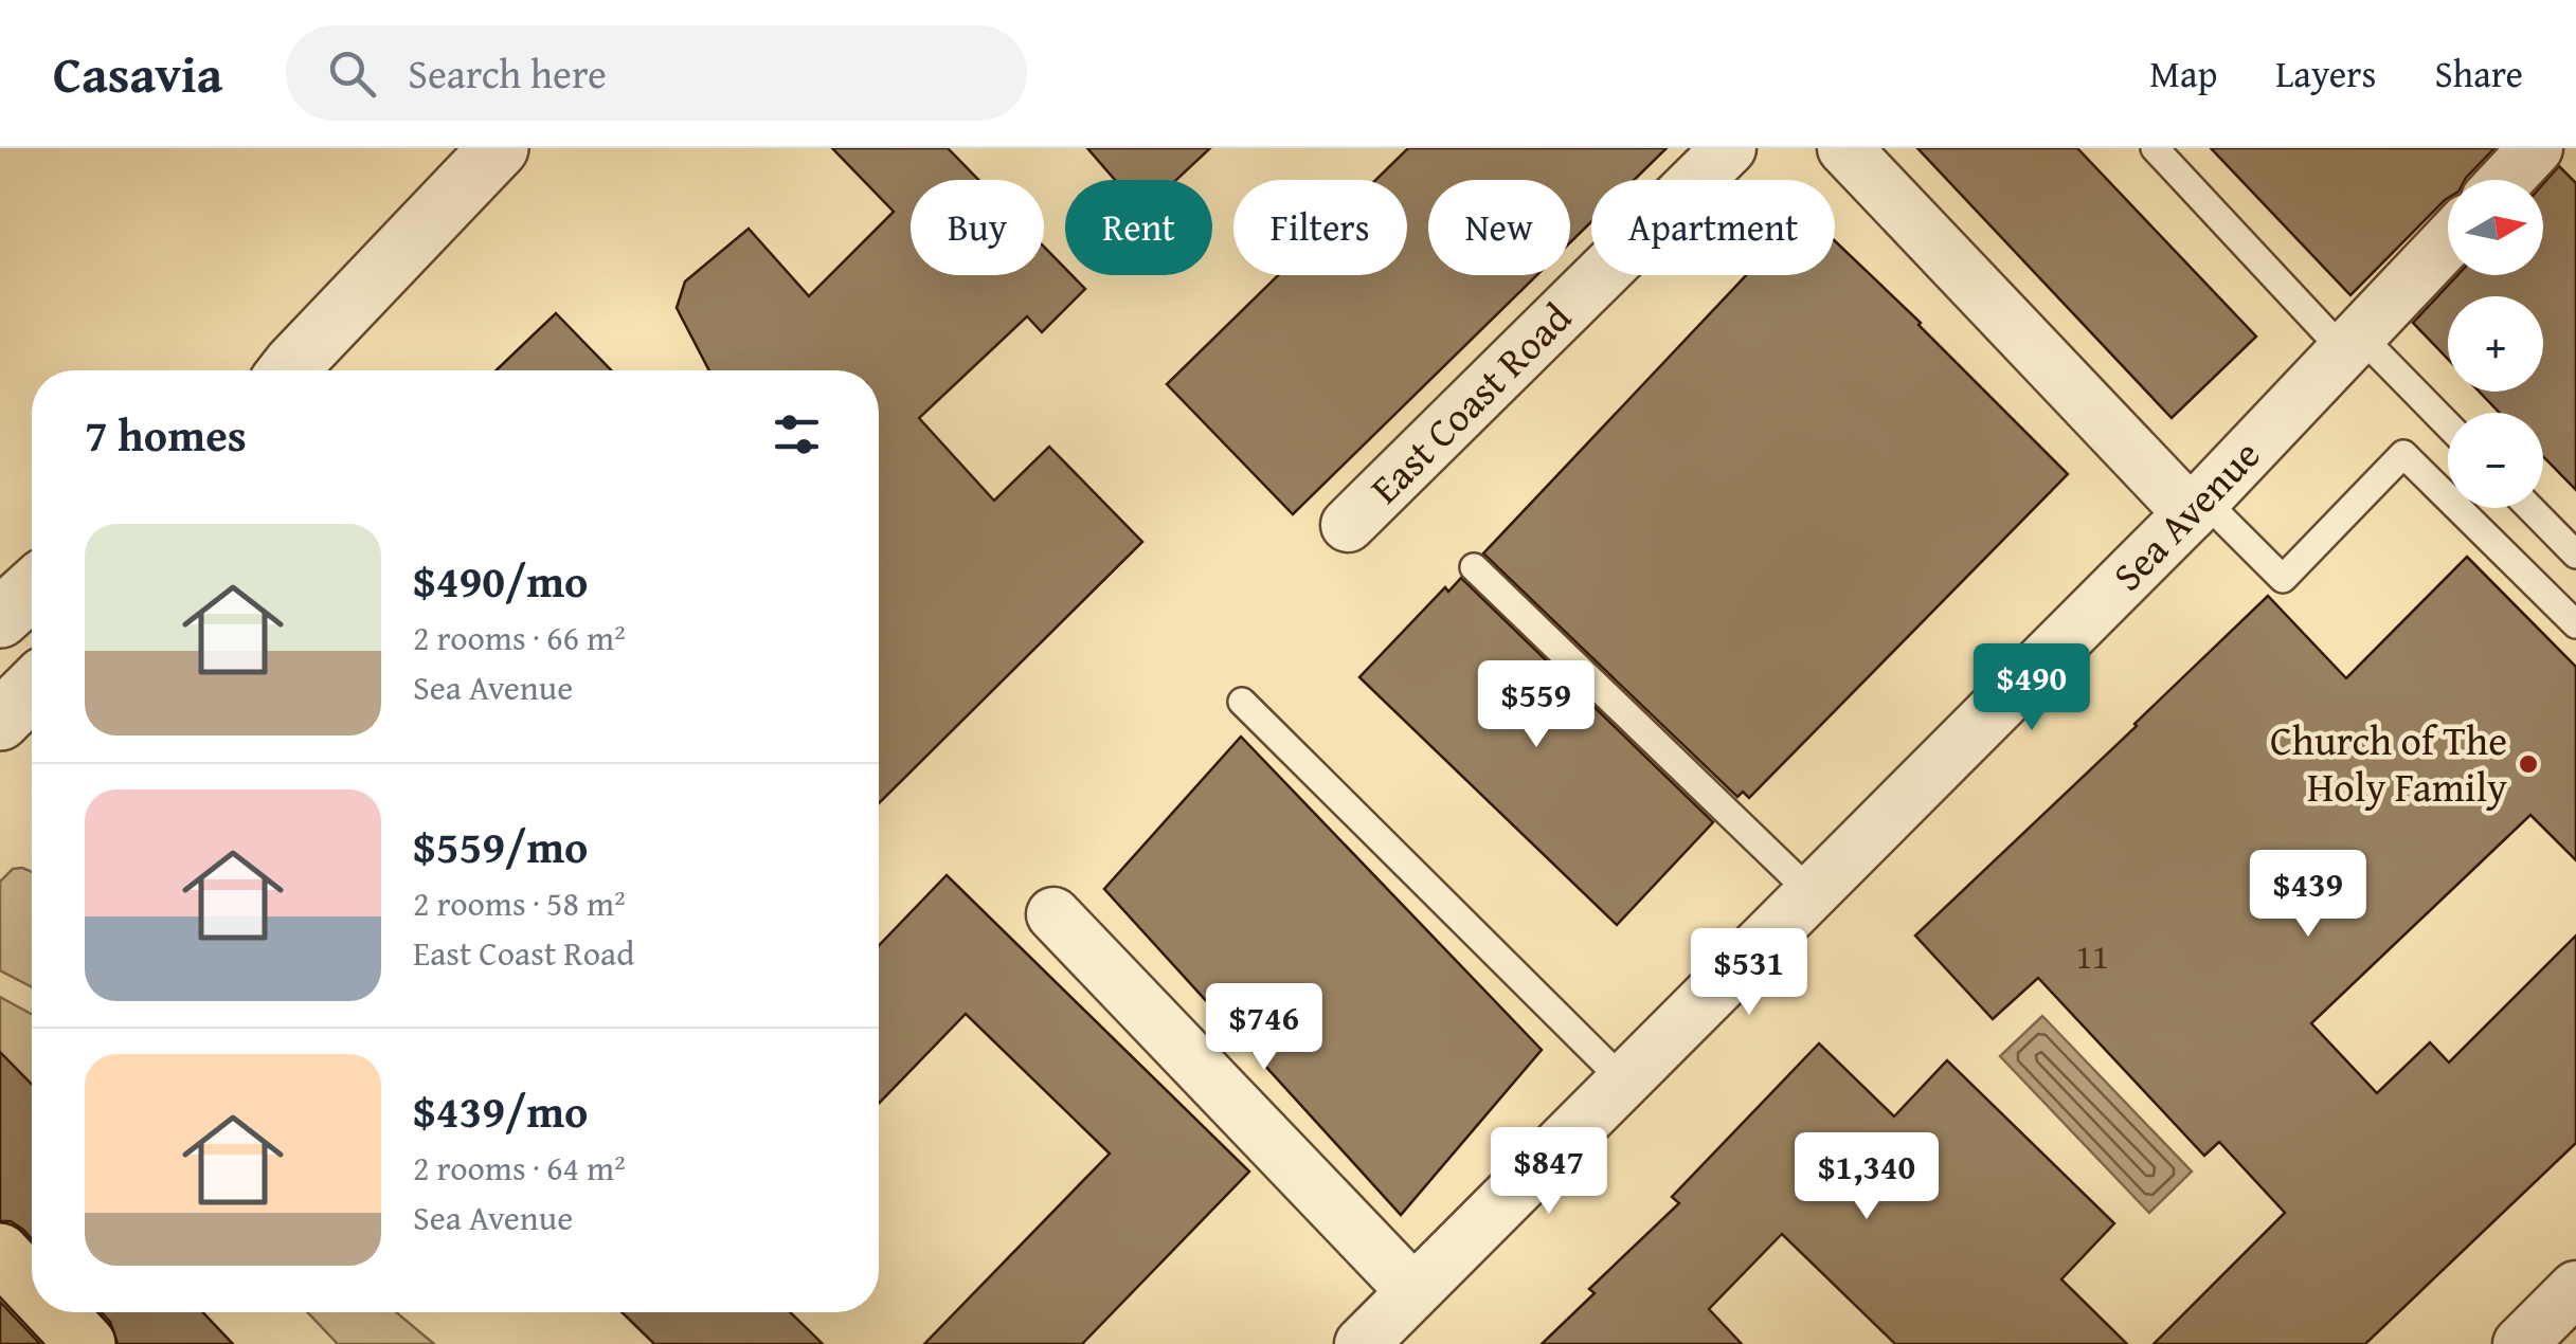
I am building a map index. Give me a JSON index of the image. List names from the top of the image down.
{
  "streets": {
    "street": ["East Coast Road", "Sea Avenue"]
  },
  "places": ["Church of The Holy Family"],
  "house_numbers": ["11"],
  "north": "right",
  "page": {
    "header": "Casavia",
    "search": "Search here",
    "nav": ["Map", "Layers", "Share"],
    "map_buttons": ["+", "−"],
    "chip": [
      "Buy",
      "Rent",
      "Filters",
      "New",
      "Apartment"
    ],
    "heading": "7 homes",
    "list": [
      {
        "name": "$490/mo",
        "note": "2 rooms · 66 m² · Sea Avenue"
      },
      {
        "name": "$559/mo",
        "note": "2 rooms · 58 m² · East Coast Road"
      },
      {
        "name": "$439/mo",
        "note": "2 rooms · 64 m² · Sea Avenue"
      }
    ],
    "price": [
      "$490",
      "$559",
      "$439",
      "$531",
      "$746",
      "$847",
      "$1,340"
    ]
  }
}
